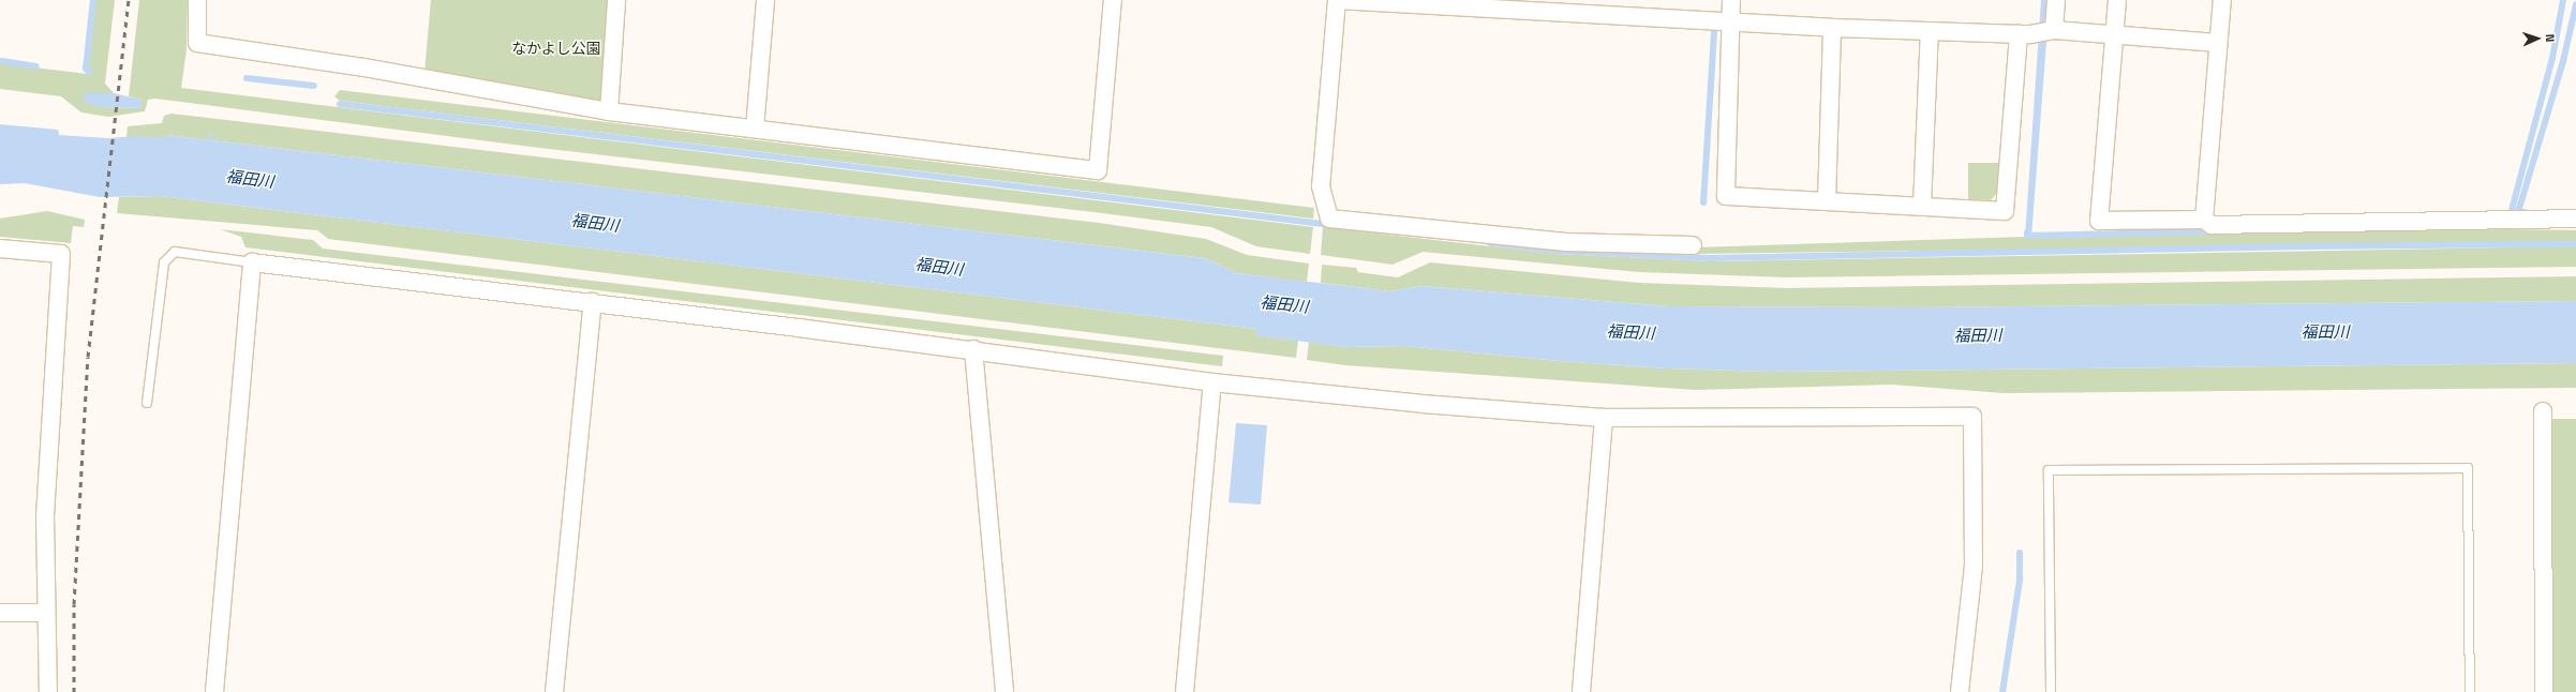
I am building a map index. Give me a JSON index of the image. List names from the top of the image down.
{
  "water": ["福田川"],
  "parks": ["なかよし公園"],
  "north": "right"
}
